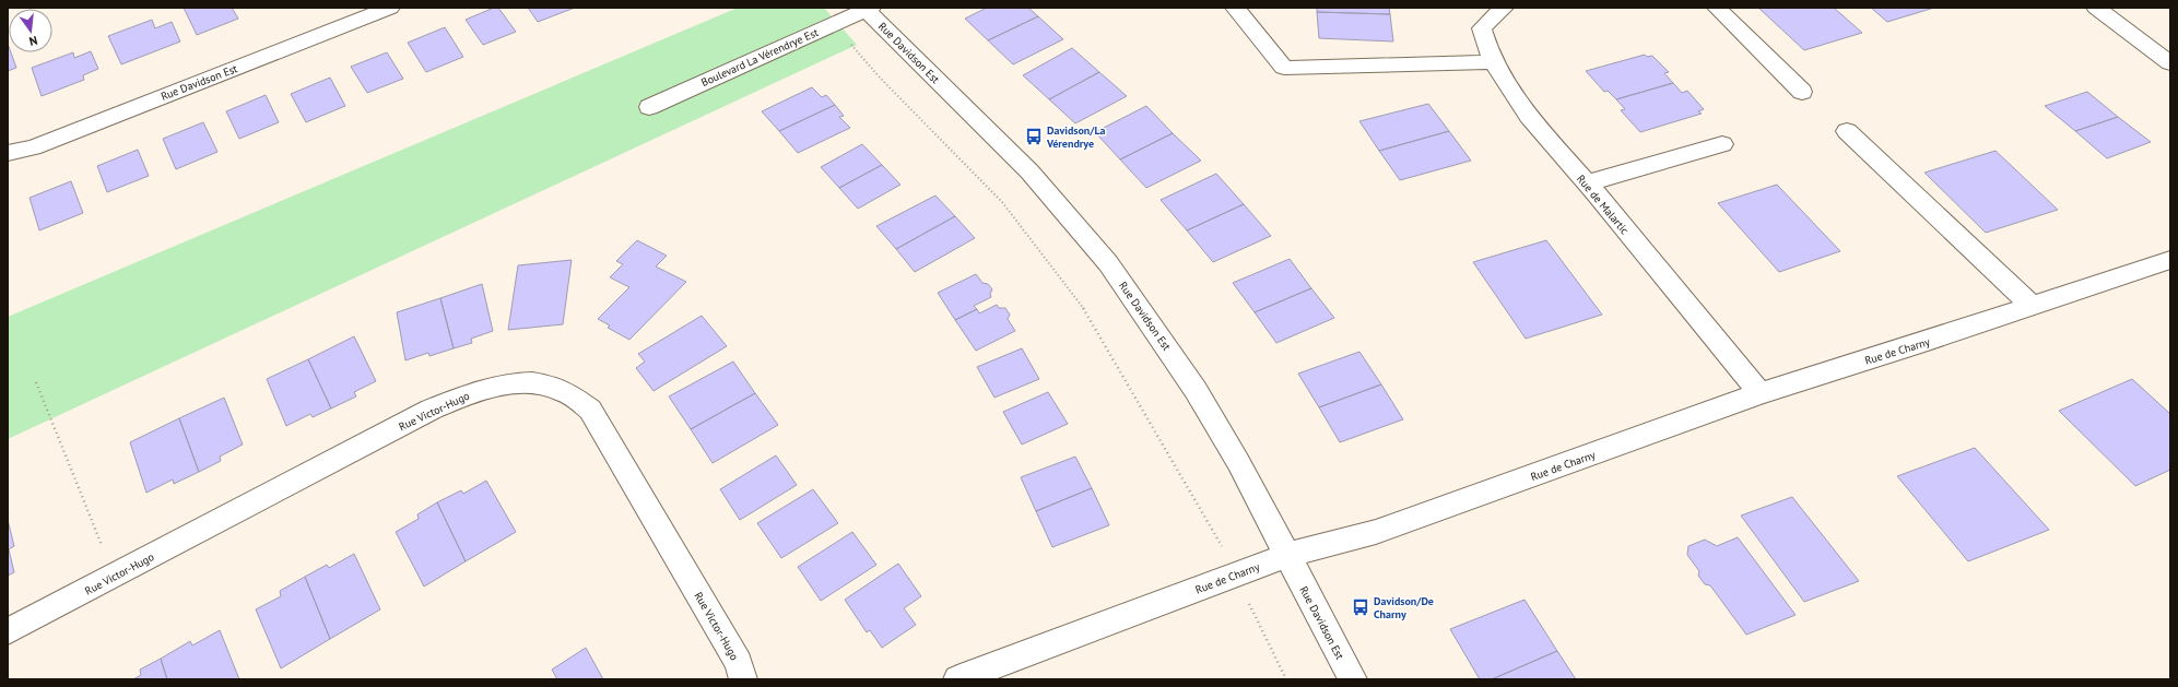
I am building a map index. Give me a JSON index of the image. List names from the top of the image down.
{
  "streets": {
    "street": [
      "Rue Davidson Est",
      "Boulevard La Vérendrye Est",
      "Rue de Malartic",
      "Rue de Charny",
      "Rue Victor-Hugo"
    ]
  },
  "crossings": [
    ["Rue Davidson Est", "Boulevard La Vérendrye Est"],
    ["Rue Davidson Est", "Rue de Charny"],
    ["Rue de Malartic", "Rue de Charny"]
  ],
  "places": {
    "bus stop": ["Davidson/La Vérendrye", "Davidson/De Charny"]
  },
  "north": "bottom"
}
